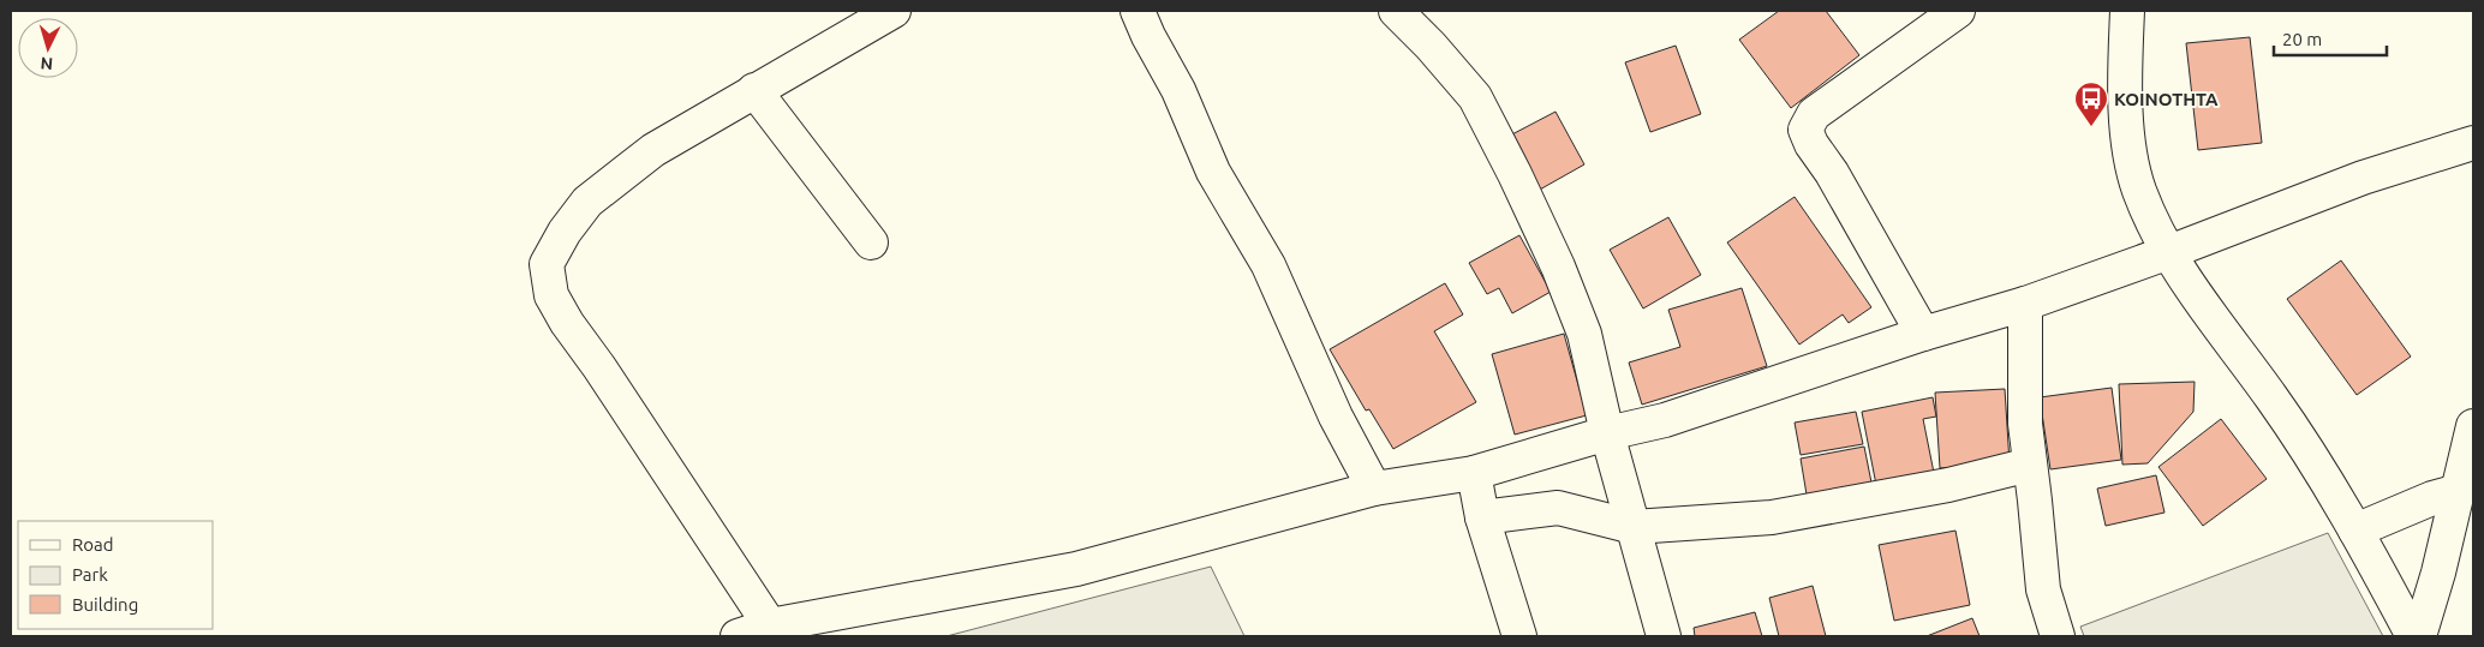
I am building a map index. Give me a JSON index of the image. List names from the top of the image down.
{
  "places": {
    "bus stop": ["ΚΟΙΝΟΤΗΤΑ"]
  },
  "legend": ["Road", "Park", "Building"],
  "scale_bar": "20 m",
  "north": "bottom"
}
